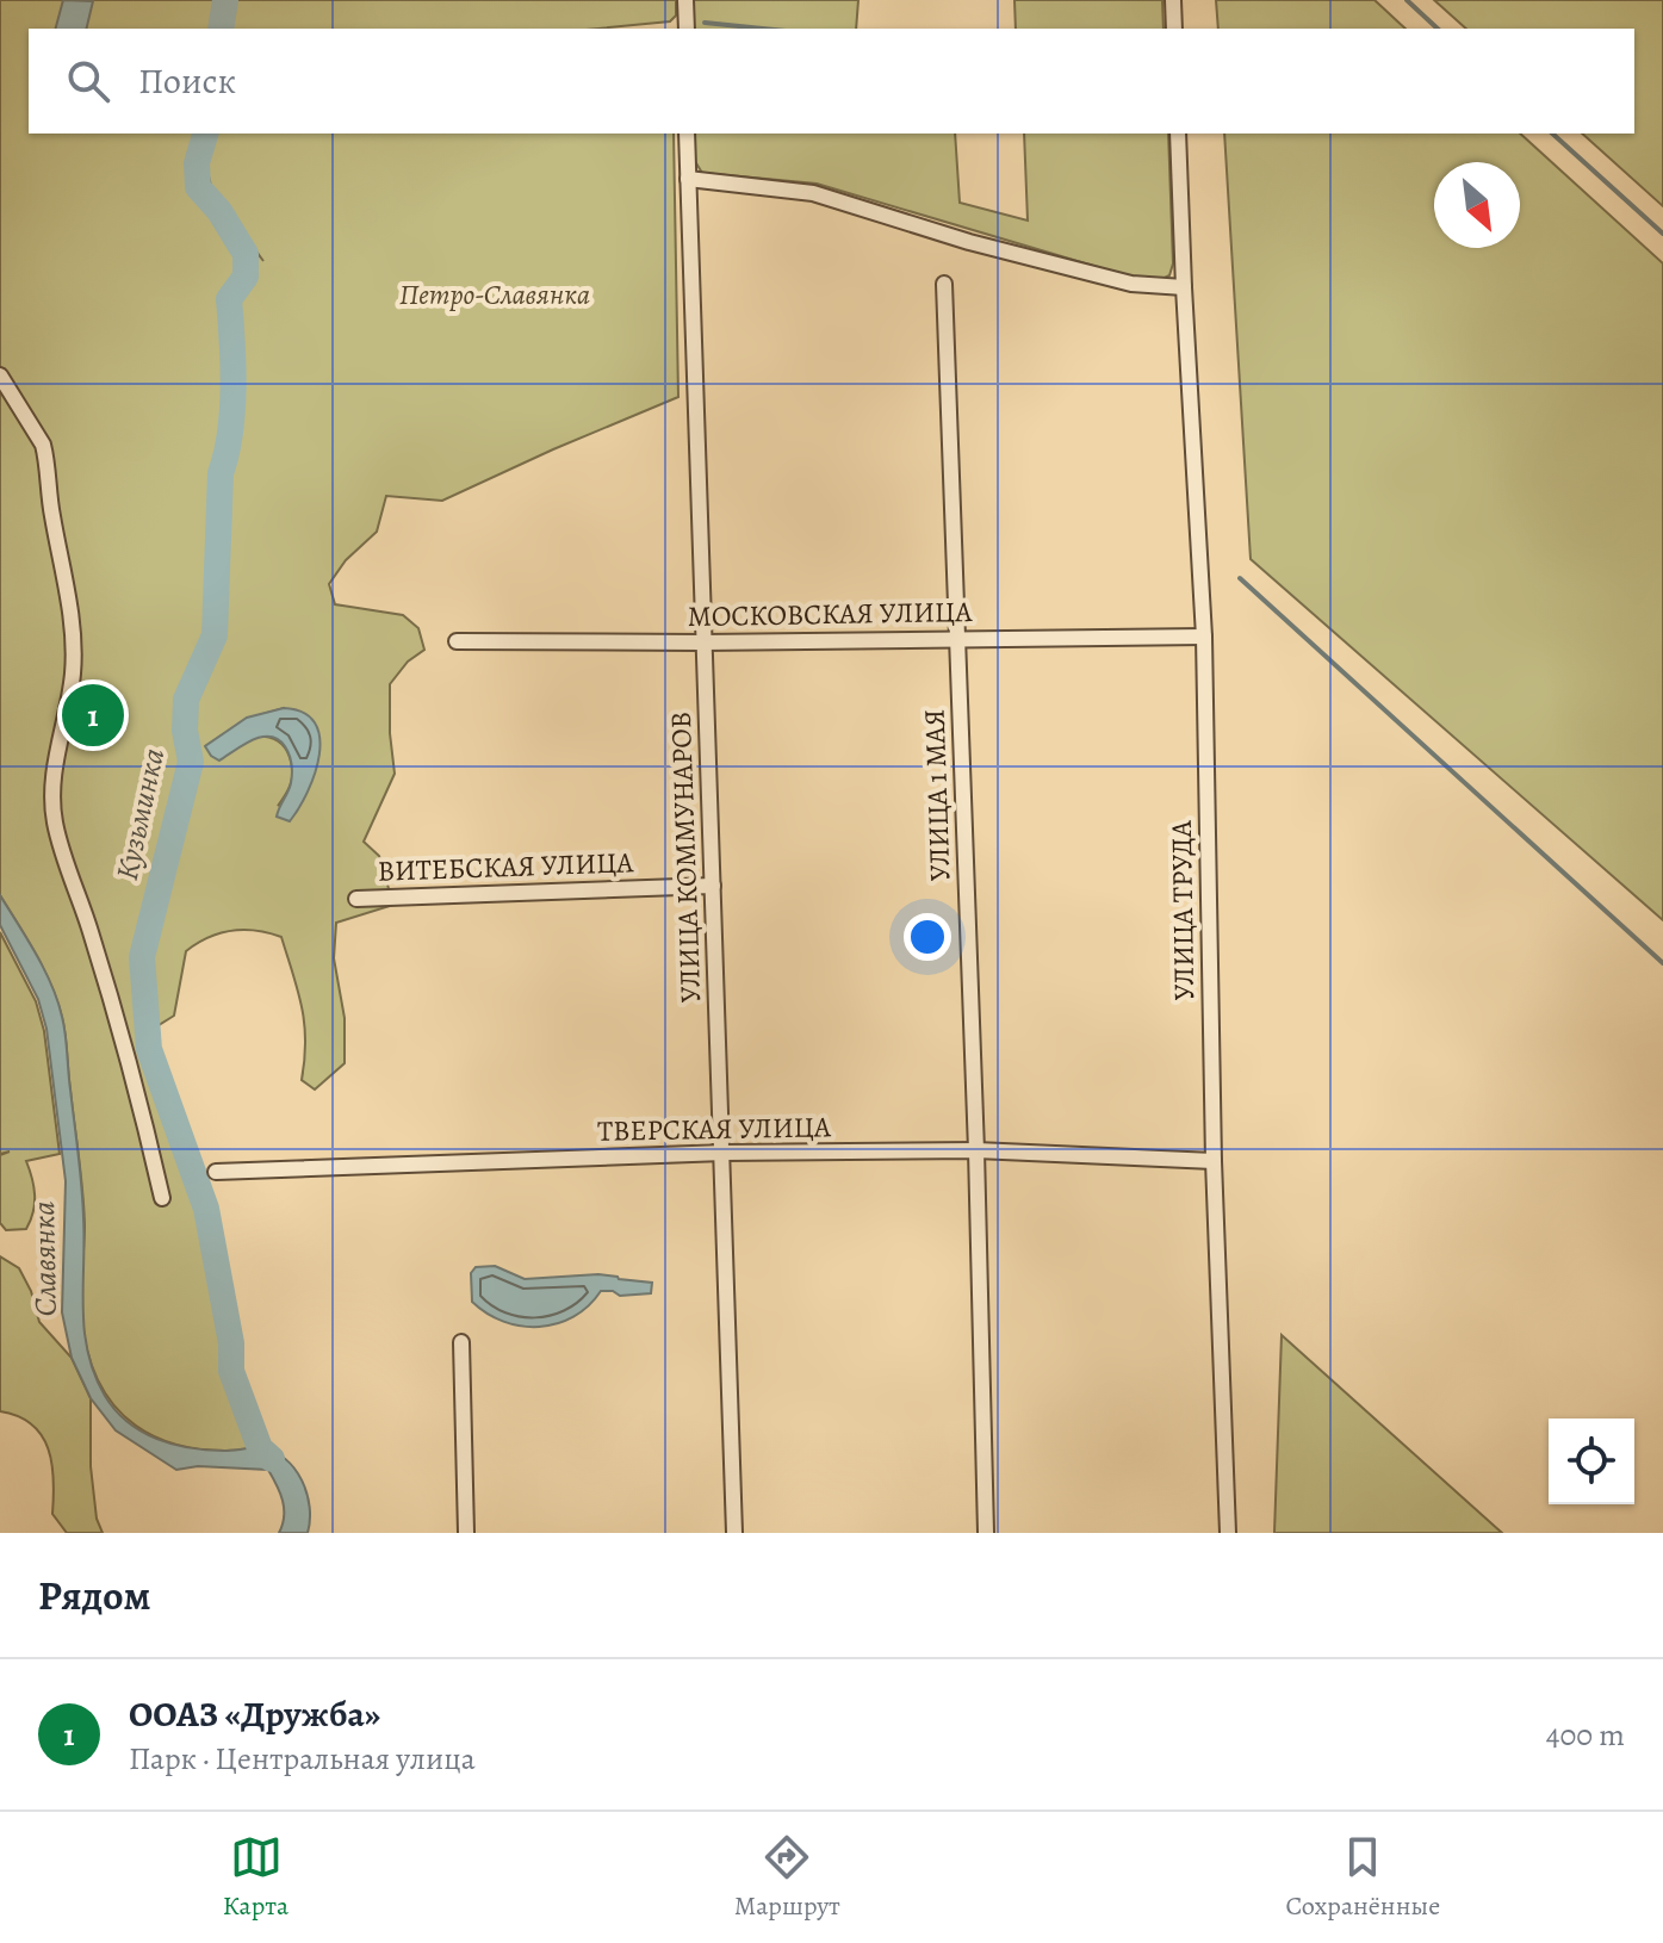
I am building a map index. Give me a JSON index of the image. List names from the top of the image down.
{
  "streets": {
    "street": [
      "МОСКОВСКАЯ УЛИЦА",
      "УЛИЦА 1 МАЯ",
      "УЛИЦА КОММУНАРОВ",
      "ВИТЕБСКАЯ УЛИЦА",
      "УЛИЦА ТРУДА",
      "ТВЕРСКАЯ УЛИЦА"
    ]
  },
  "crossings": [
    ["МОСКОВСКАЯ УЛИЦА", "УЛИЦА 1 МАЯ"],
    ["МОСКОВСКАЯ УЛИЦА", "УЛИЦА КОММУНАРОВ"],
    ["МОСКОВСКАЯ УЛИЦА", "УЛИЦА ТРУДА"],
    ["УЛИЦА 1 МАЯ", "ТВЕРСКАЯ УЛИЦА"],
    ["УЛИЦА КОММУНАРОВ", "ВИТЕБСКАЯ УЛИЦА"],
    ["УЛИЦА КОММУНАРОВ", "ТВЕРСКАЯ УЛИЦА"],
    ["УЛИЦА ТРУДА", "ТВЕРСКАЯ УЛИЦА"]
  ],
  "water": ["Кузьминка", "Славянка"],
  "parks": ["Петро-Славянка"],
  "north": "bottom right",
  "page": {
    "search": "Поиск",
    "pins": "1",
    "heading": "Рядом",
    "list": [
      {
        "mark": "1",
        "name": "ООАЗ «Дружба»",
        "note": "Парк · Центральная улица",
        "value": "400 m"
      }
    ],
    "nav": ["Карта", "Маршрут", "Сохранённые"]
  }
}
